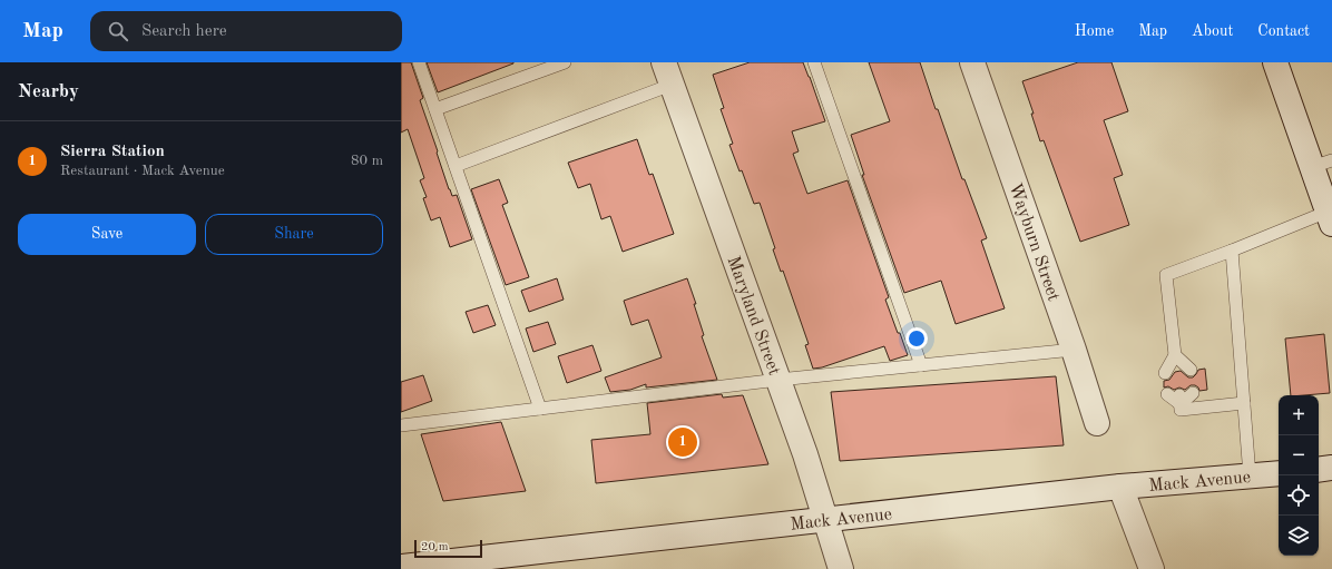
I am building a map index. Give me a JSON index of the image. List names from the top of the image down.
{
  "streets": {
    "street": ["Wayburn Street", "Maryland Street", "Mack Avenue"]
  },
  "crossings": [
    ["Maryland Street", "Mack Avenue"]
  ],
  "scale_bar": "20 m",
  "page": {
    "header": "Map",
    "search": "Search here",
    "nav": [
      "Home",
      "Map",
      "About",
      "Contact"
    ],
    "heading": "Nearby",
    "list": [
      {
        "mark": "1",
        "name": "Sierra Station",
        "note": "Restaurant · Mack Avenue",
        "value": "80 m"
      }
    ],
    "buttons": ["Save", "Share"],
    "map_buttons": ["+", "−"],
    "pins": "1",
    "scale": "20 m"
  }
}
